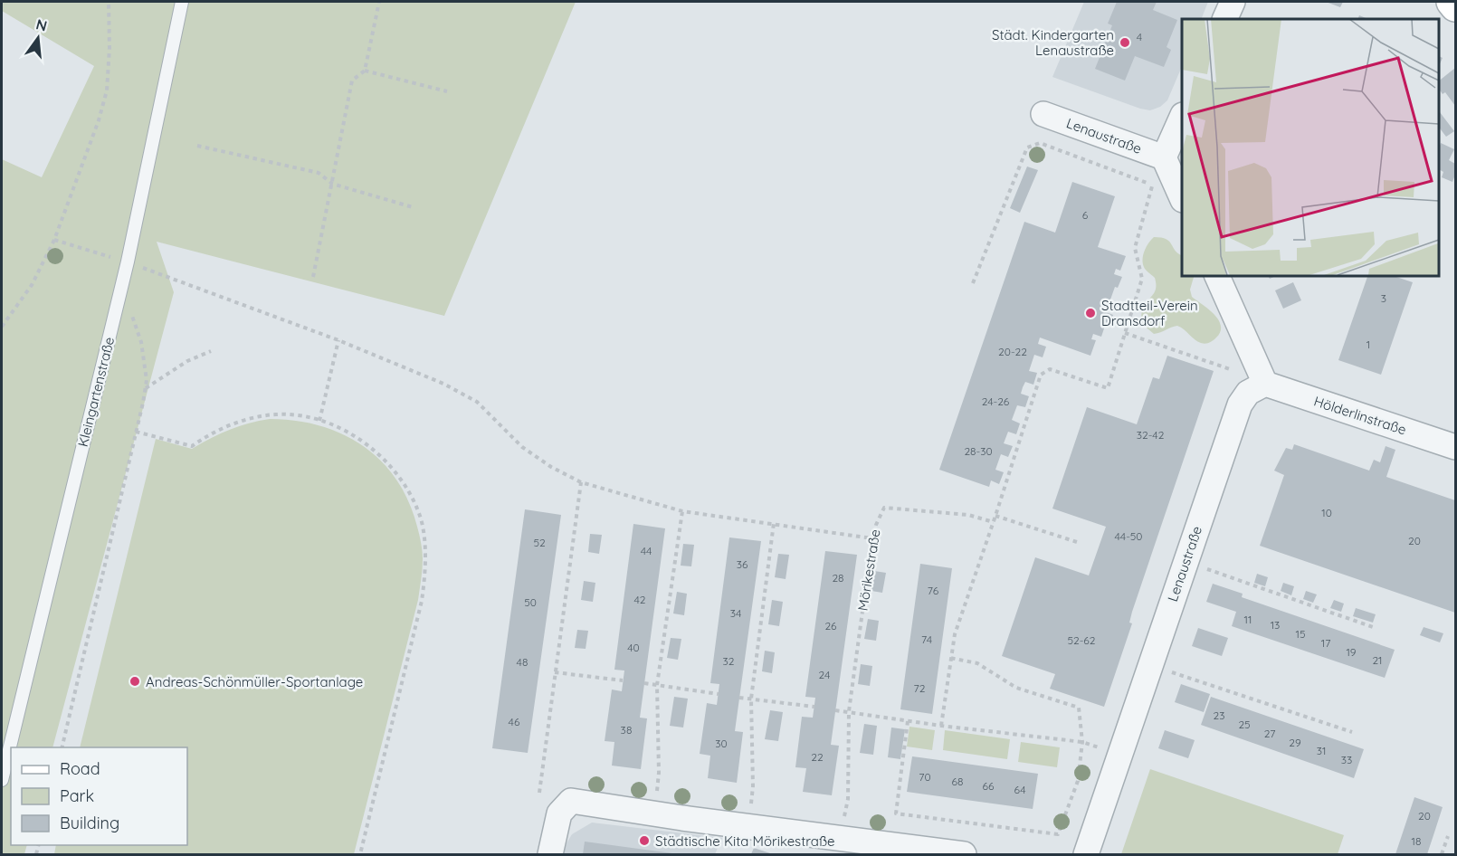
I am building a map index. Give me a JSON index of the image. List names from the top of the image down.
{
  "streets": {
    "street": ["Lenaustraße", "Hölderlinstraße"],
    "lane": ["Kleingartenstraße"],
    "path": ["Mörikestraße"]
  },
  "crossings": [
    ["Lenaustraße", "Hölderlinstraße"]
  ],
  "places": [
    "Städt. Kindergarten Lenaustraße",
    "Stadtteil-Verein Dransdorf",
    "Andreas-Schönmüller-Sportanlage",
    "Städtische Kita Mörikestraße"
  ],
  "house_numbers": [
    "4",
    "6",
    "3",
    "1",
    "20-22",
    "24-26",
    "32-42",
    "28-30",
    "10",
    "44-50",
    "20",
    "52",
    "44",
    "36",
    "28",
    "76",
    "42",
    "50",
    "34",
    "11",
    "13",
    "26",
    "15",
    "74",
    "52-62",
    "17",
    "40",
    "19",
    "21",
    "32",
    "48",
    "24",
    "72",
    "23",
    "46",
    "25",
    "38",
    "27",
    "29",
    "30",
    "31",
    "22",
    "33",
    "70",
    "68",
    "66",
    "64",
    "20",
    "18"
  ],
  "legend": ["Road", "Park", "Building"],
  "north": "top"
}
